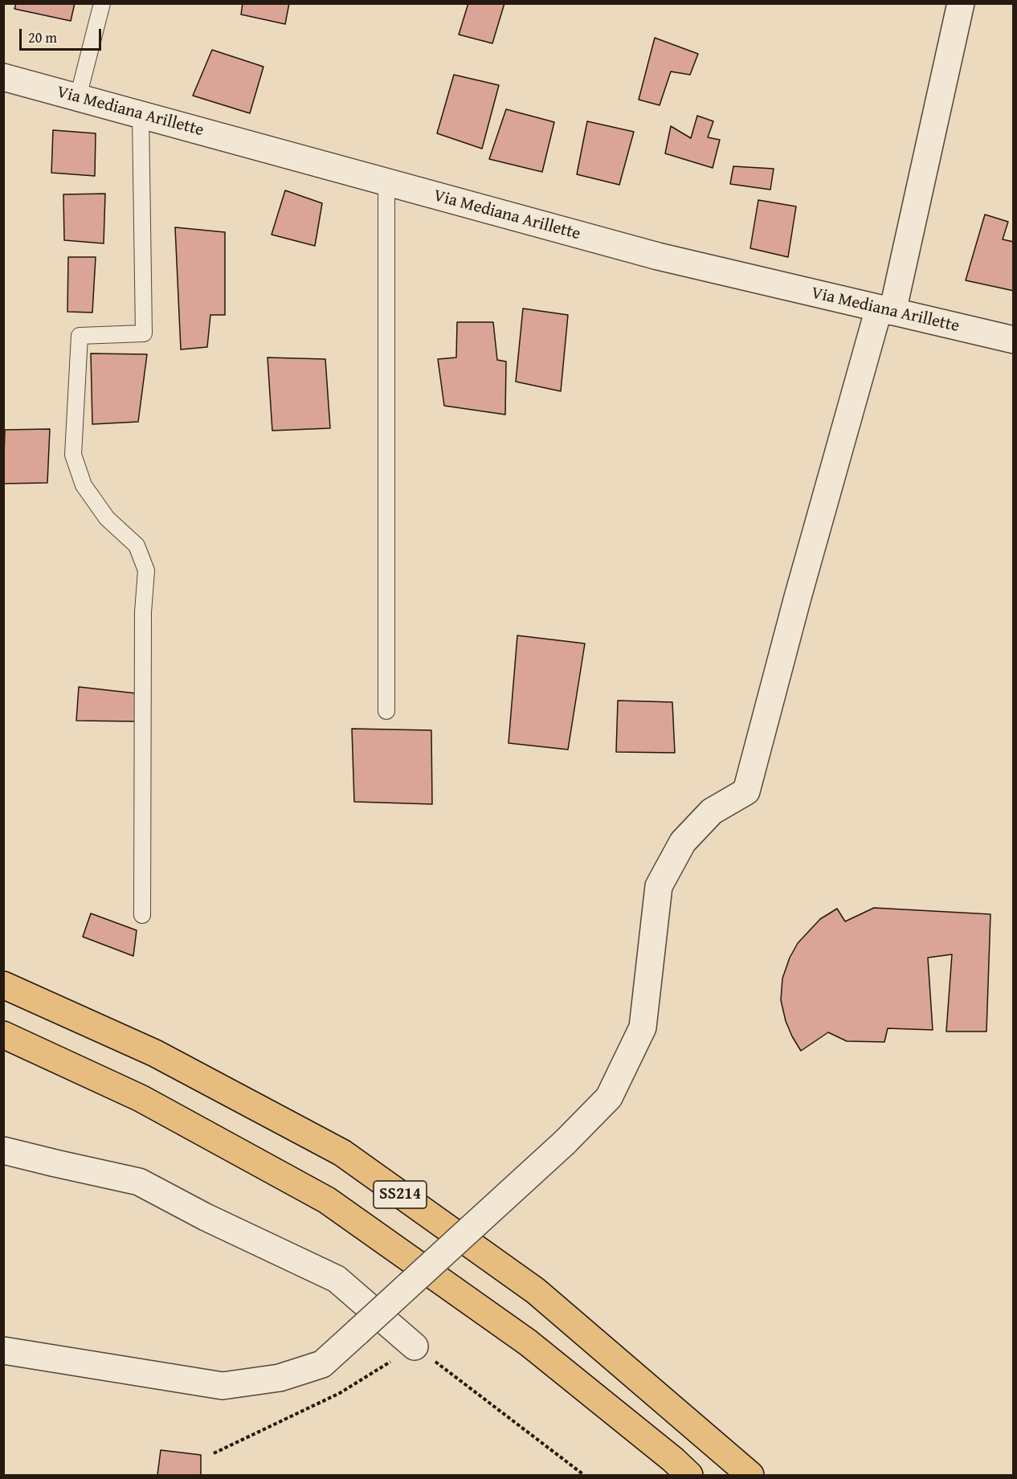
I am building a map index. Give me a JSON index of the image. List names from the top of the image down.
{
  "streets": {
    "highway": ["SS214"],
    "street": ["Via Mediana Arillette"]
  },
  "scale_bar": "20 m"
}
